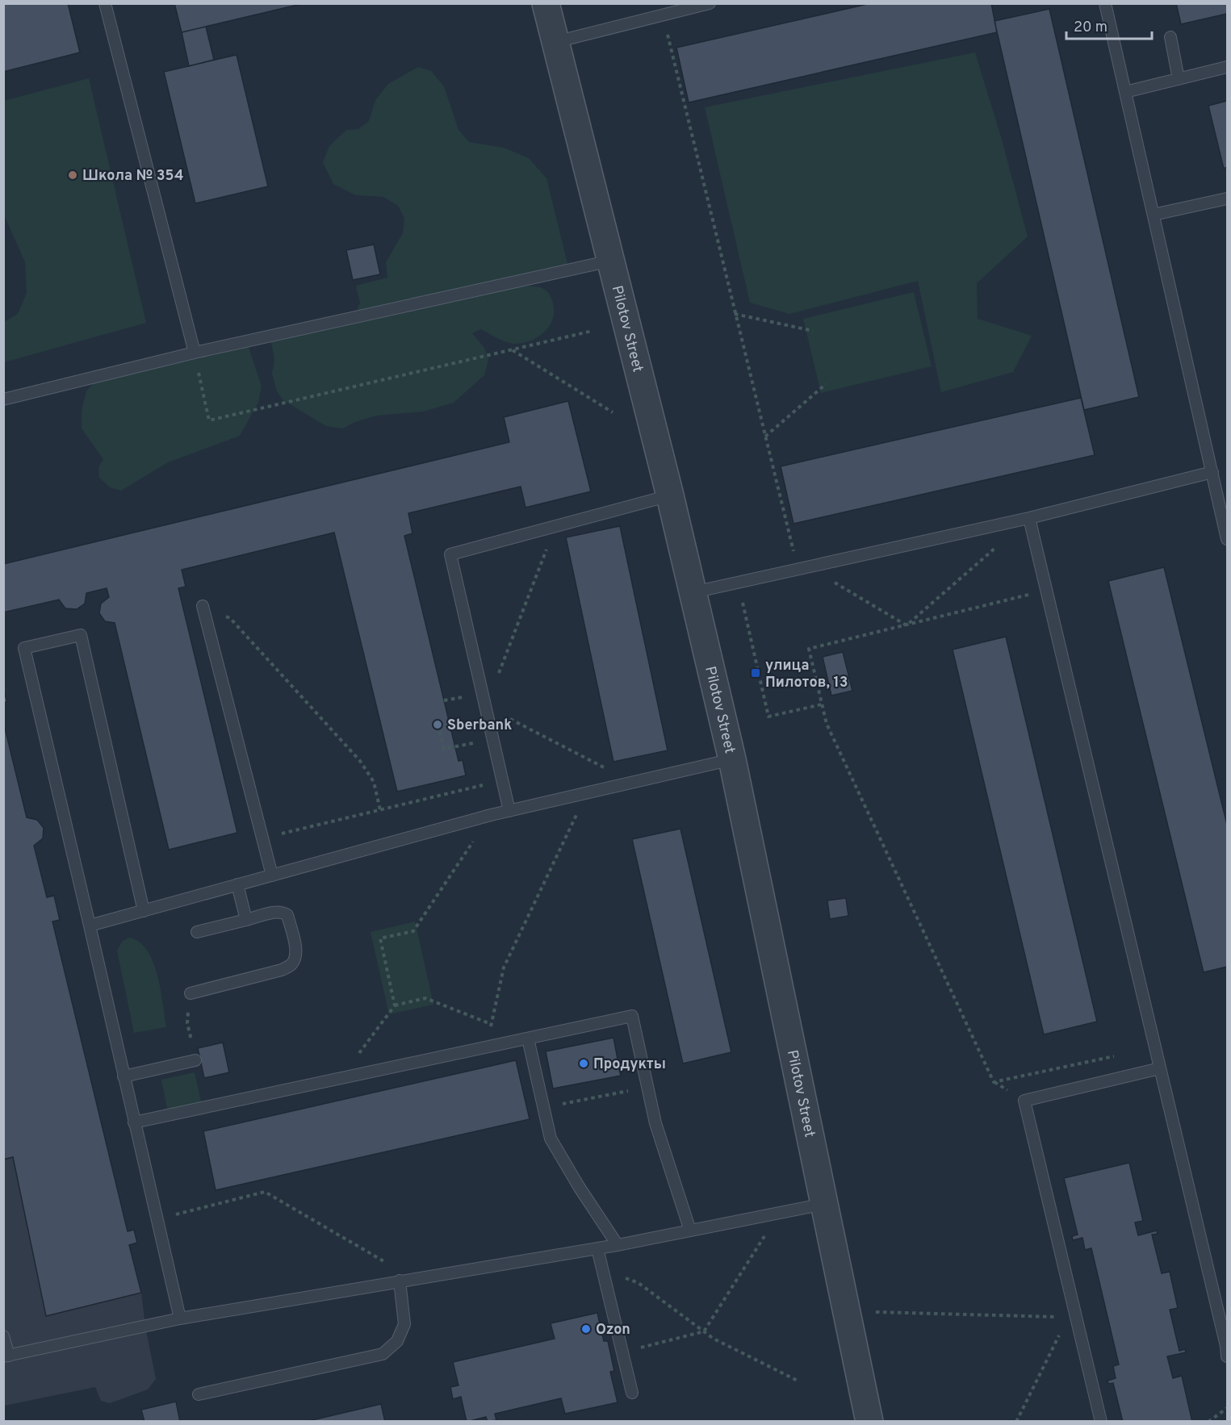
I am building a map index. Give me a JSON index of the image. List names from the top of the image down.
{
  "streets": {
    "street": ["Pilotov Street"]
  },
  "places": {
    "other": [
      "Школа № 354",
      "Sberbank",
      "Продукты",
      "Ozon"
    ],
    "transit": ["улица Пилотов, 13"]
  },
  "scale_bar": "20 m"
}
